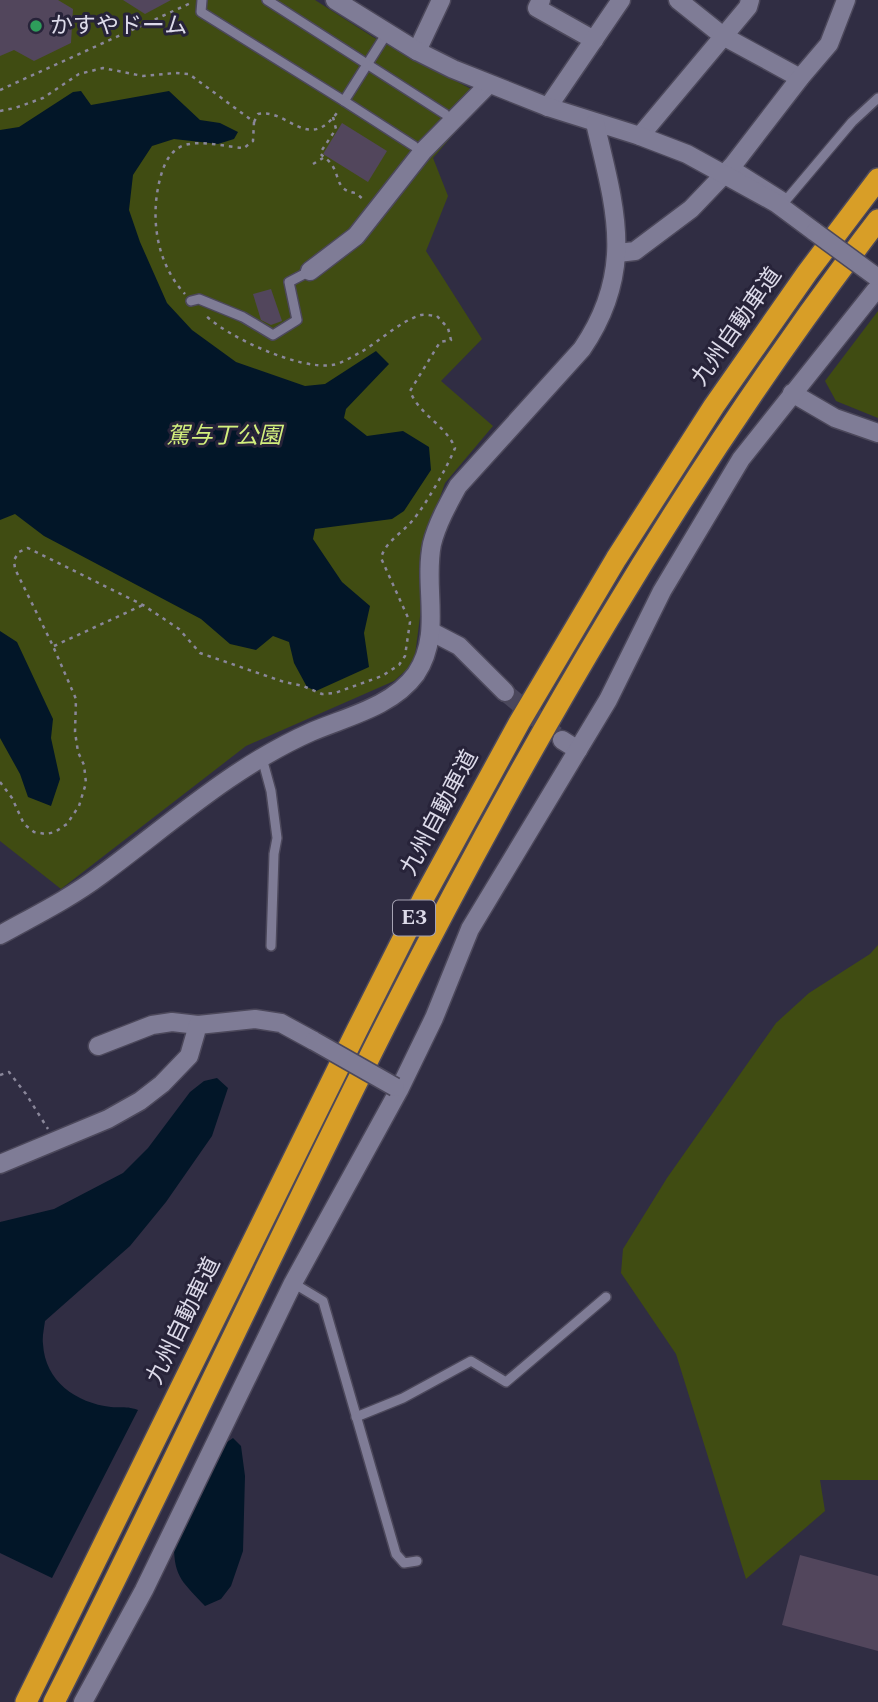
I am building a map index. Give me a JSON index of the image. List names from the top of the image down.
{
  "streets": {
    "highway": ["九州自動車道", "E3"]
  },
  "parks": ["駕与丁公園"],
  "places": ["かすやドーム"]
}
